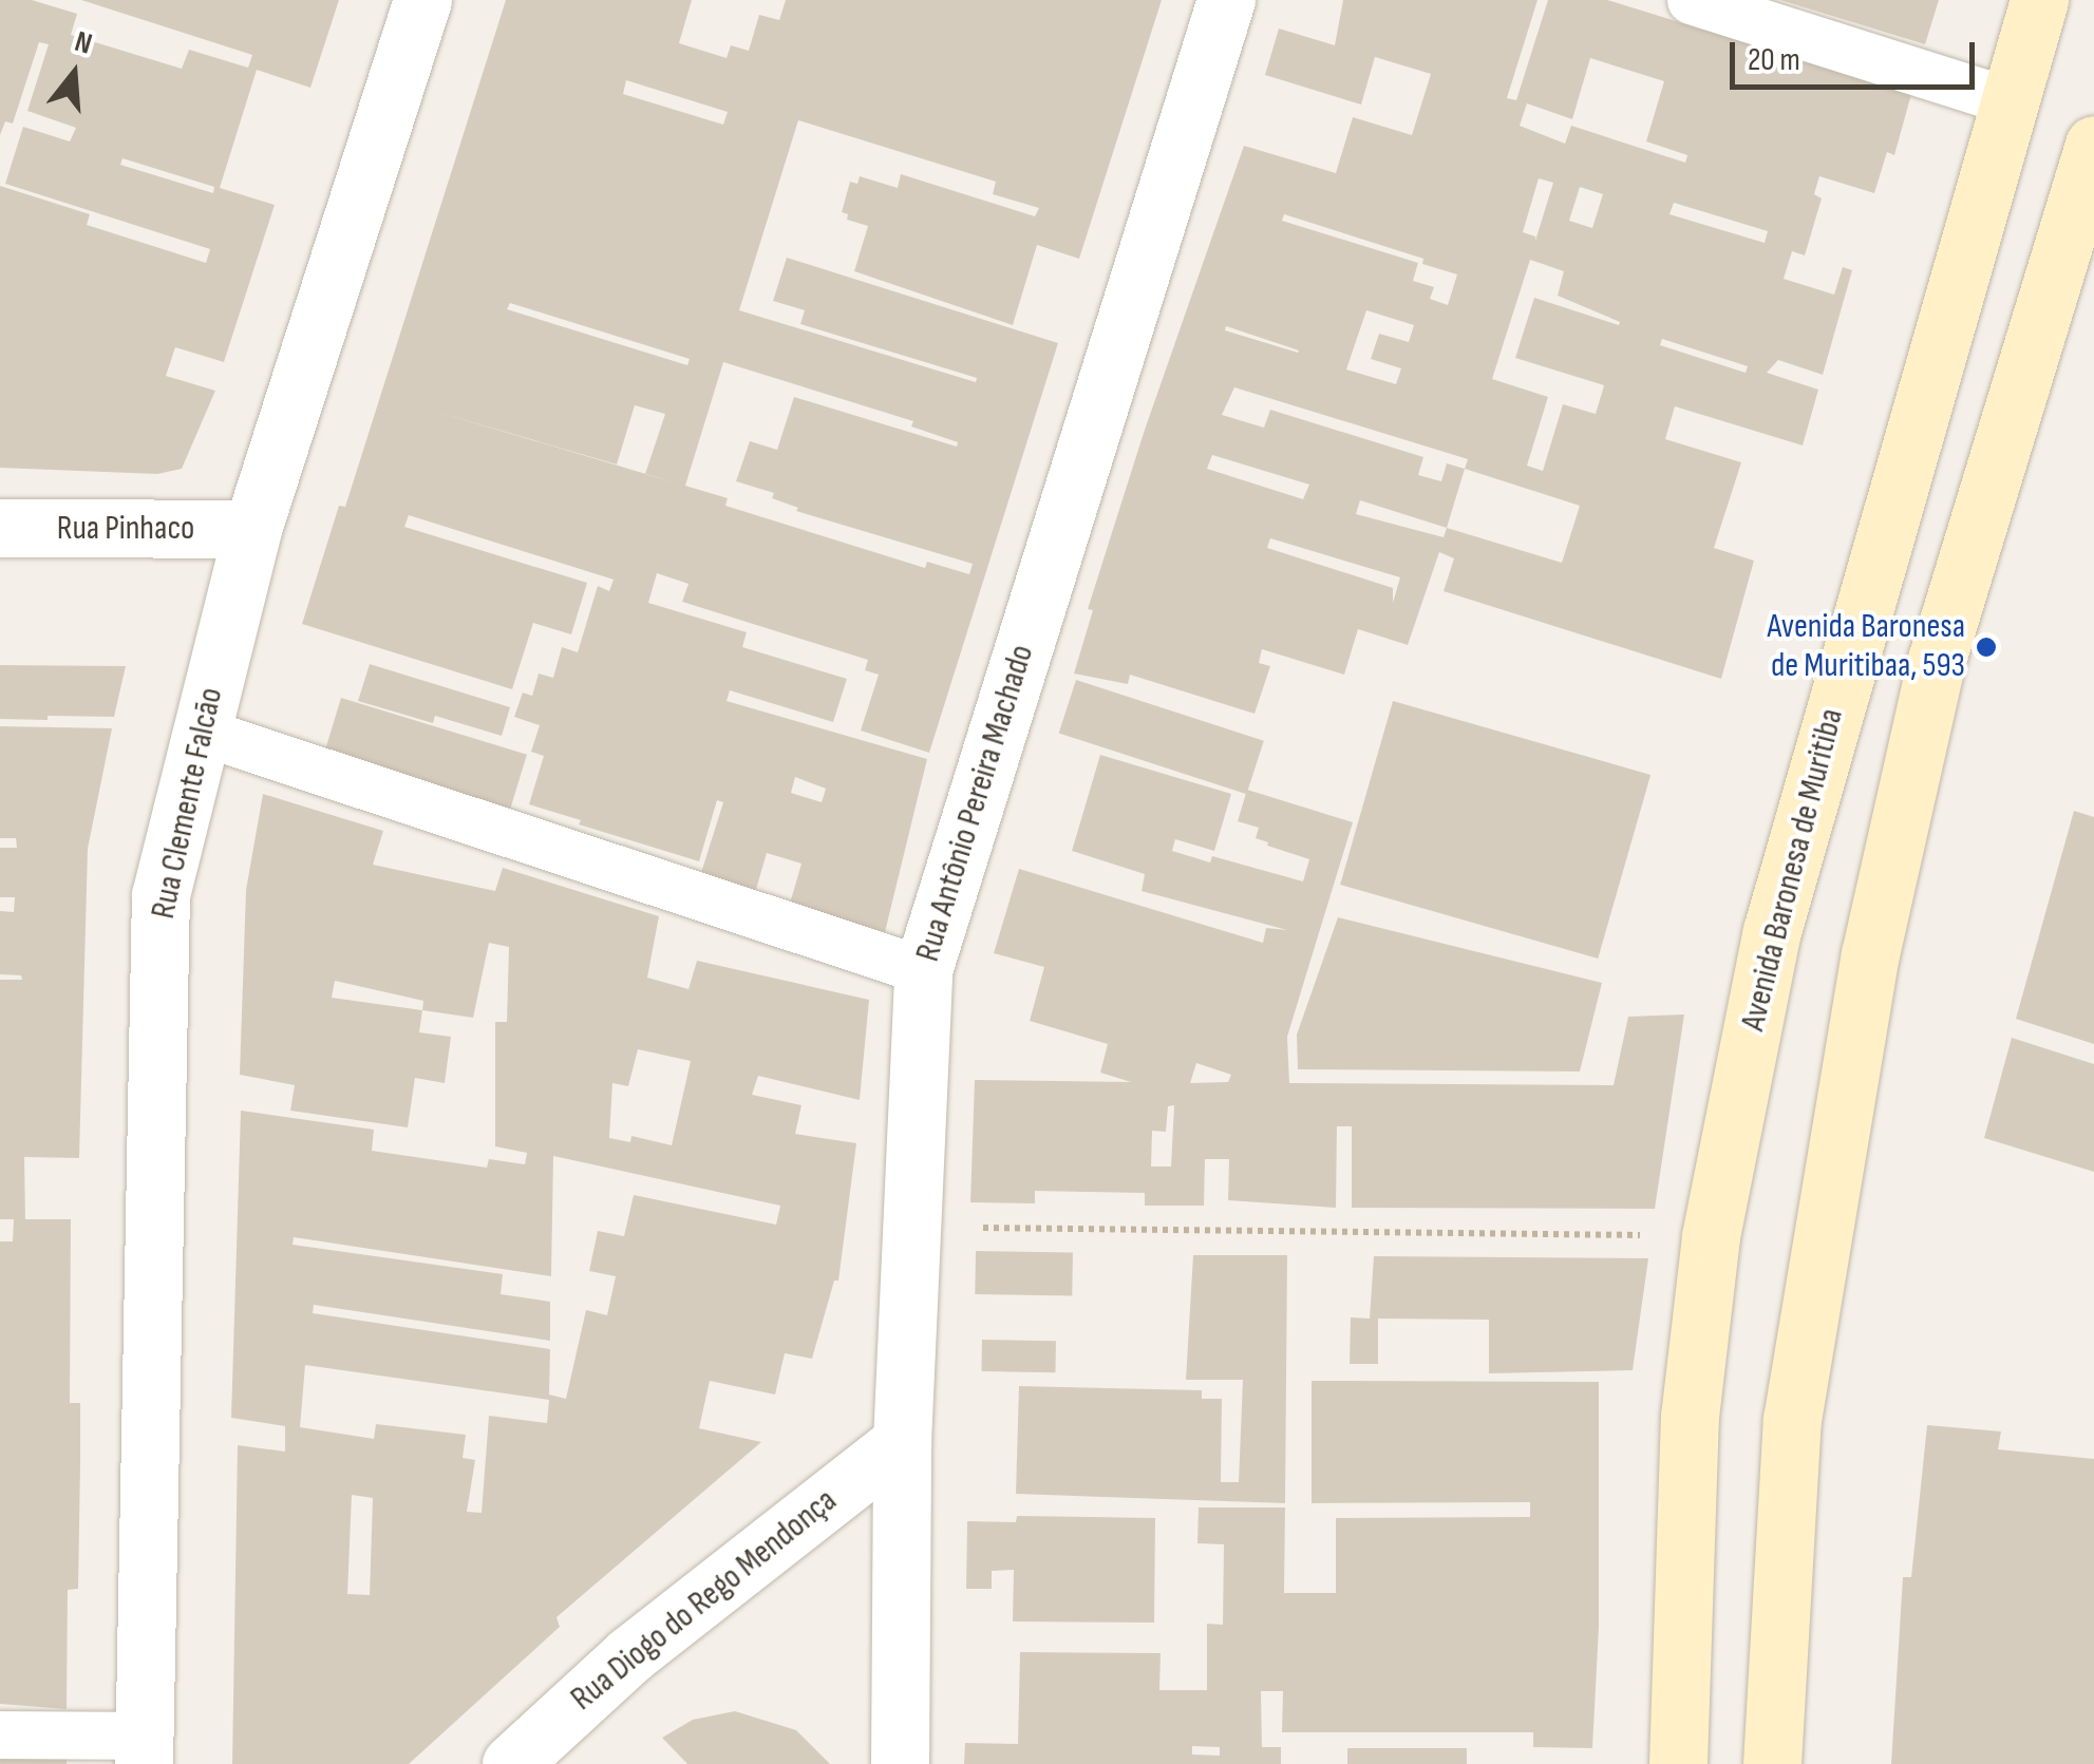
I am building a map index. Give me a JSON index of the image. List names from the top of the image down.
{
  "streets": {
    "main road": ["Avenida Baronesa de Muritiba"],
    "street": [
      "Rua Pinhaco",
      "Rua Clemente Falcão",
      "Rua Antônio Pereira Machado",
      "Rua Diogo do Rego Mendonça"
    ]
  },
  "crossings": [
    ["Rua Pinhaco", "Rua Clemente Falcão"],
    ["Rua Antônio Pereira Machado", "Rua Diogo do Rego Mendonça"]
  ],
  "places": ["Avenida Baronesa de Muritibaa, 593"],
  "scale_bar": "20 m",
  "north": "top"
}
